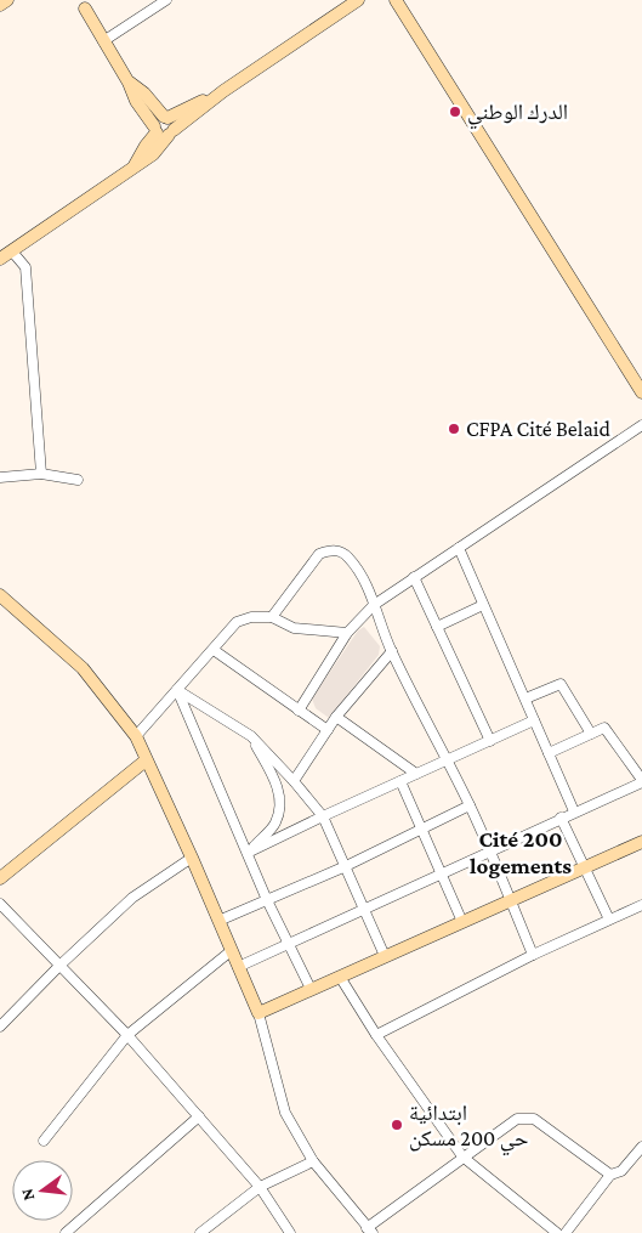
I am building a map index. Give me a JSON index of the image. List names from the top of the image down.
{
  "districts": ["Cité 200 logements"],
  "places": ["الدرك الوطني", "CFPA Cité Belaid", "ابتدائية حي 200 مسكن"],
  "north": "left"
}
